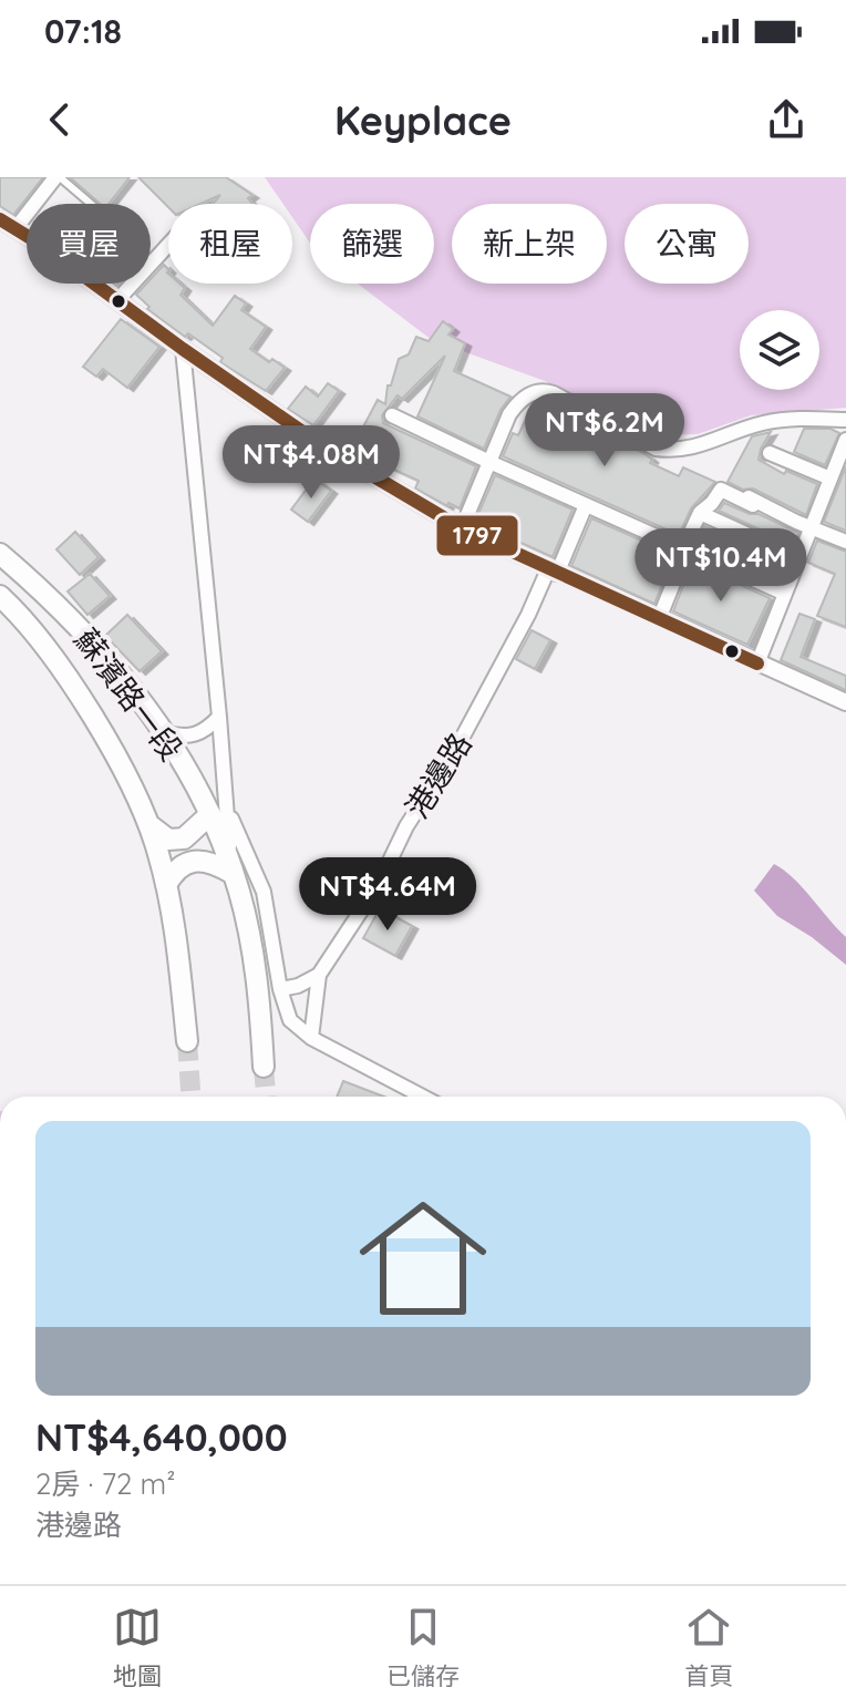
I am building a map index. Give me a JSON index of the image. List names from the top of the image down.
{
  "streets": {
    "main road": ["蘇濱路一段"],
    "street": ["港邊路"]
  },
  "lines": ["transit line 1797"],
  "page": {
    "status": "07:18",
    "header": "Keyplace",
    "chip": [
      "買屋",
      "租屋",
      "篩選",
      "新上架",
      "公寓"
    ],
    "price": [
      "NT$6.2M",
      "NT$4.08M",
      "NT$10.4M",
      "NT$4.64M"
    ],
    "list": [
      {
        "name": "NT$4,640,000",
        "note": "2房 · 72 m² · 港邊路"
      }
    ],
    "tabs": ["地圖", "已儲存", "首頁"]
  }
}
